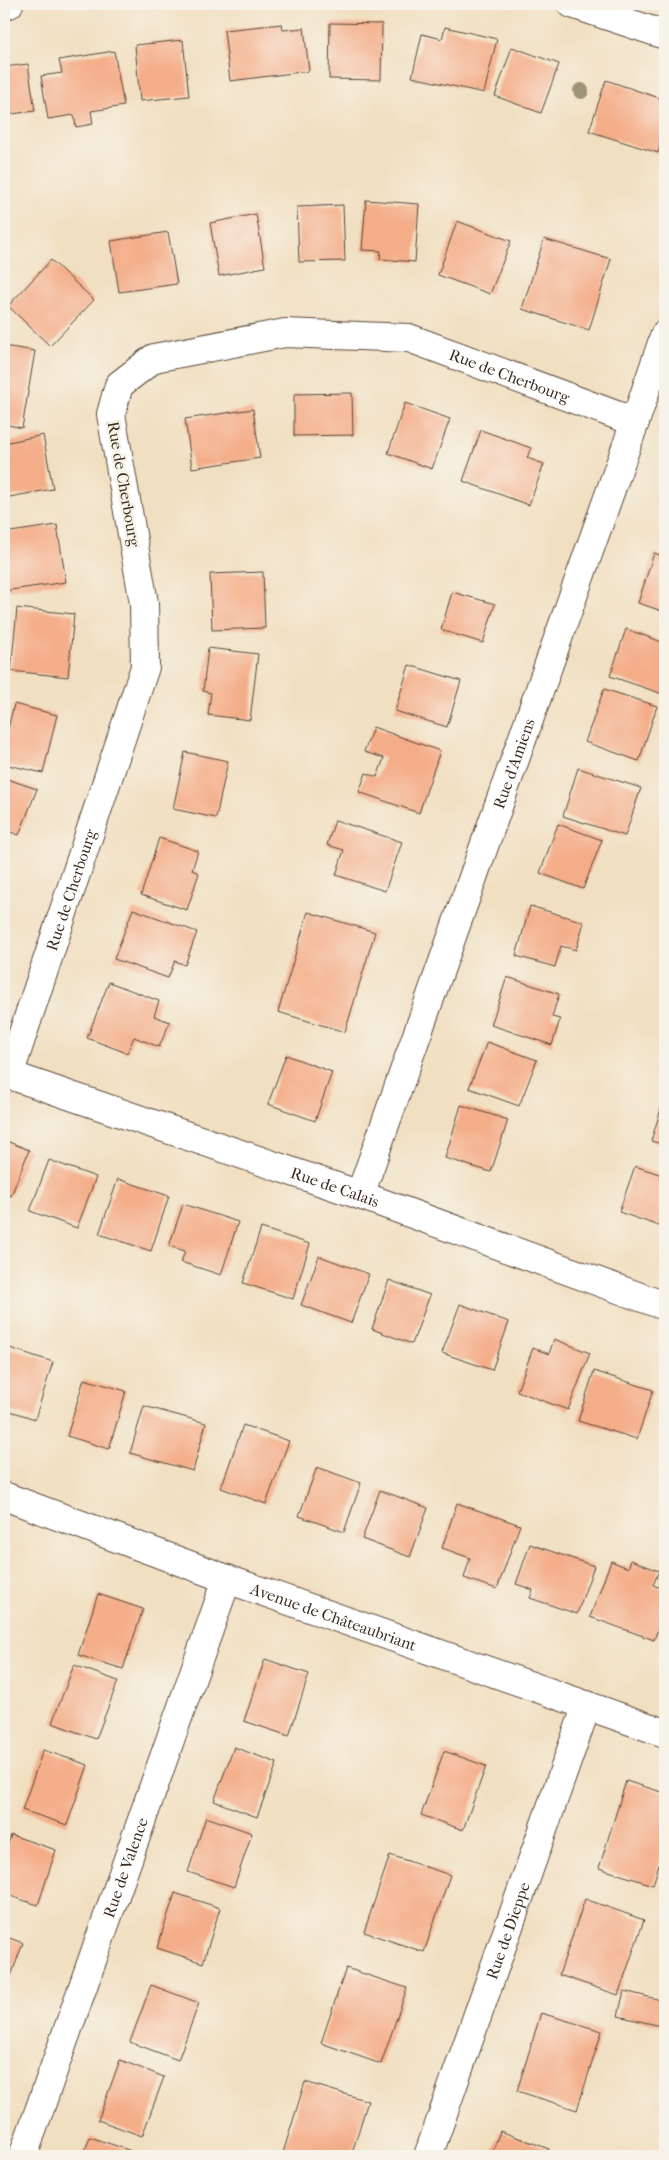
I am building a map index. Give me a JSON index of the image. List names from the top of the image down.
{
  "streets": {
    "street": [
      "Rue de Cherbourg",
      "Rue d'Amiens",
      "Rue de Calais",
      "Avenue de Châteaubriant",
      "Rue de Valence",
      "Rue de Dieppe"
    ]
  },
  "crossings": [
    ["Rue de Cherbourg", "Rue d'Amiens"],
    ["Rue de Cherbourg", "Rue de Calais"],
    ["Rue d'Amiens", "Rue de Calais"],
    ["Avenue de Châteaubriant", "Rue de Valence"],
    ["Avenue de Châteaubriant", "Rue de Dieppe"]
  ]
}
